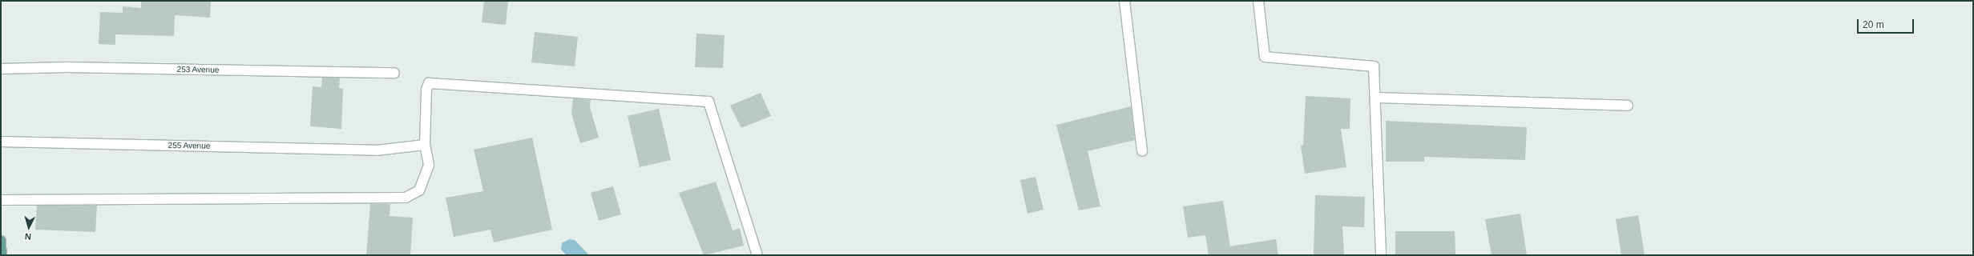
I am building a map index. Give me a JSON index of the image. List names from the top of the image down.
{
  "streets": {
    "street": ["253 Avenue", "255 Avenue"]
  },
  "scale_bar": "20 m",
  "north": "bottom"
}
